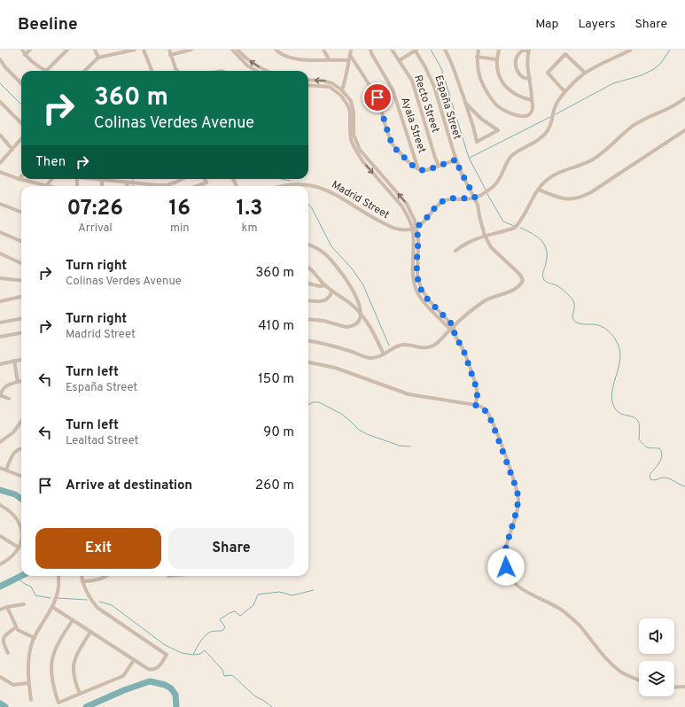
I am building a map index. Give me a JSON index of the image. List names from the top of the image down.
{
  "streets": {
    "street": [
      "Recto Street",
      "España Street",
      "Ayala Street",
      "Madrid Street"
    ]
  },
  "page": {
    "header": "Beeline",
    "nav": ["Map", "Layers", "Share"],
    "turn": ["360 m", "Colinas Verdes Avenue"],
    "then": "Then",
    "eta": [
      "07:26",
      "Arrival",
      "16",
      "min",
      "1.3",
      "km"
    ],
    "list": [
      {
        "name": "Turn right",
        "note": "Colinas Verdes Avenue",
        "value": "360 m"
      },
      {
        "name": "Turn right",
        "note": "Madrid Street",
        "value": "410 m"
      },
      {
        "name": "Turn left",
        "note": "España Street",
        "value": "150 m"
      },
      {
        "name": "Turn left",
        "note": "Lealtad Street",
        "value": "90 m"
      },
      {
        "name": "Arrive at destination",
        "value": "260 m"
      }
    ],
    "buttons": ["Exit", "Share"]
  }
}
